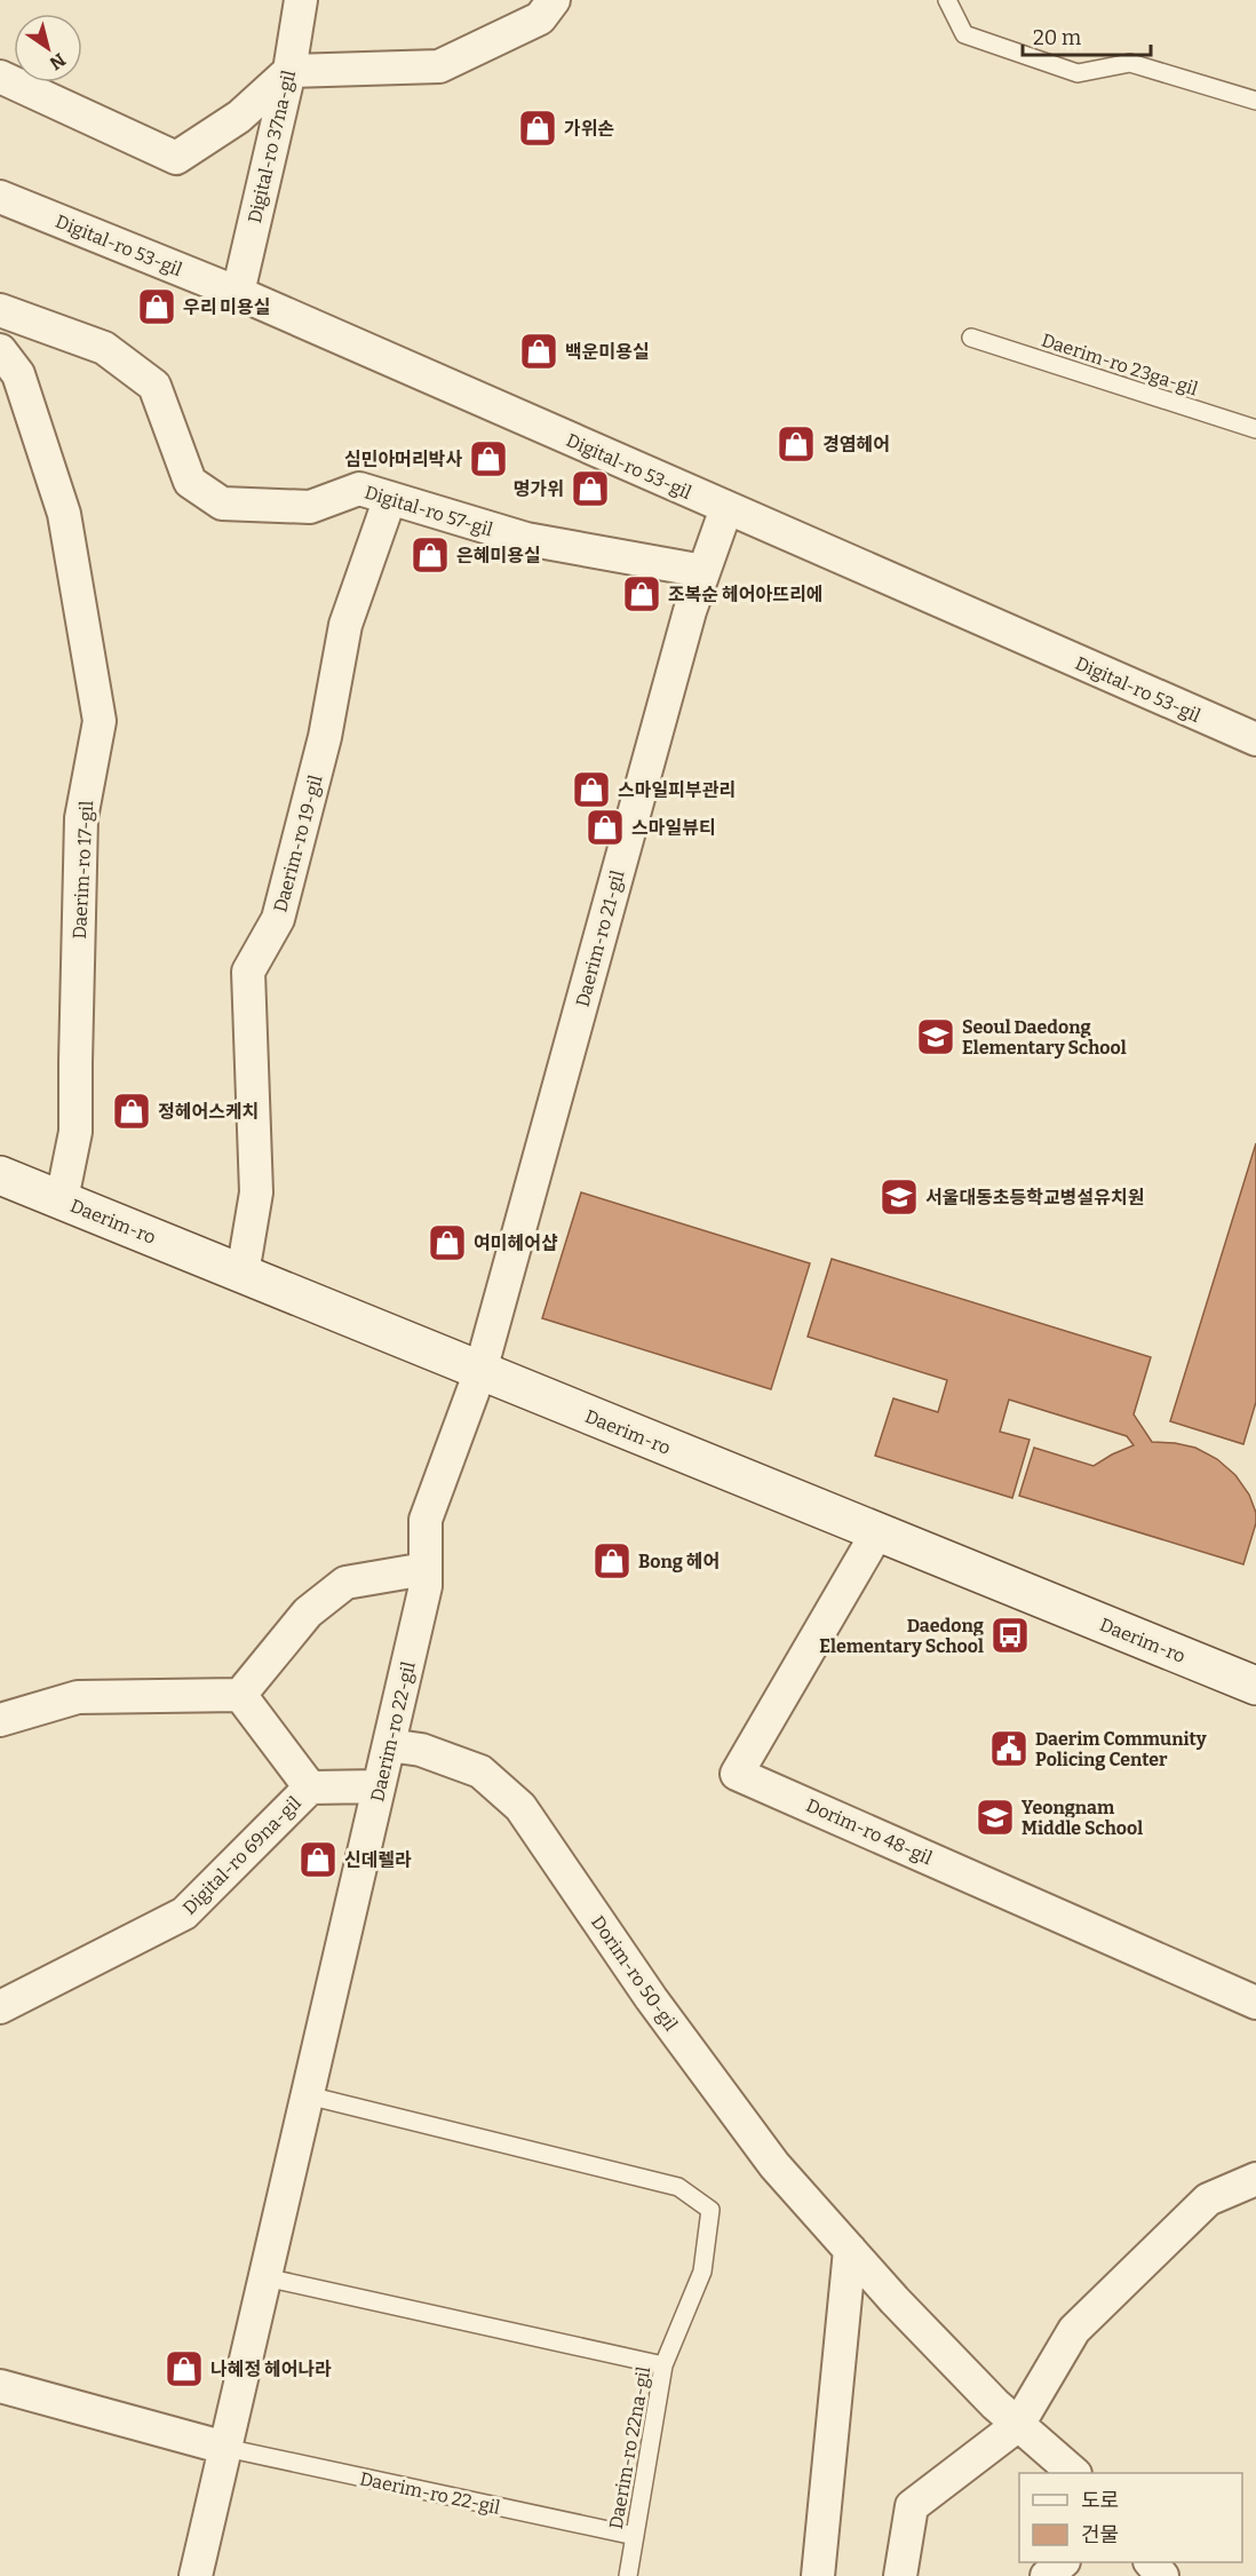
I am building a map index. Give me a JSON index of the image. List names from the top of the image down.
{
  "streets": {
    "street": [
      "Digital-ro 37na-gil",
      "Digital-ro 53-gil",
      "Digital-ro 57-gil",
      "Daerim-ro 19-gil",
      "Daerim-ro 17-gil",
      "Daerim-ro 21-gil",
      "Daerim-ro",
      "Daerim-ro 22-gil",
      "Dorim-ro 48-gil",
      "Digital-ro 69na-gil",
      "Dorim-ro 50-gil"
    ],
    "lane": ["Daerim-ro 23ga-gil", "Daerim-ro 22na-gil"]
  },
  "crossings": [
    ["Digital-ro 37na-gil", "Digital-ro 53-gil"],
    ["Digital-ro 53-gil", "Daerim-ro 21-gil"],
    ["Digital-ro 57-gil", "Daerim-ro 19-gil"],
    ["Digital-ro 57-gil", "Daerim-ro 21-gil"],
    ["Daerim-ro 19-gil", "Daerim-ro"],
    ["Daerim-ro 17-gil", "Daerim-ro"],
    ["Daerim-ro 21-gil", "Daerim-ro"],
    ["Daerim-ro 21-gil", "Daerim-ro 22-gil"],
    ["Daerim-ro", "Daerim-ro 22-gil"],
    ["Daerim-ro", "Dorim-ro 48-gil"],
    ["Daerim-ro 22-gil", "Digital-ro 69na-gil"],
    ["Daerim-ro 22-gil", "Dorim-ro 50-gil"],
    ["Daerim-ro 22-gil", "Daerim-ro 22na-gil"]
  ],
  "places": {
    "shop": [
      "가위손",
      "우리 미용실",
      "백운미용실",
      "경염헤어",
      "심민아머리박사",
      "명가위",
      "은혜미용실",
      "조복순 헤어아뜨리에",
      "스마일피부관리",
      "스마일뷰티",
      "정헤어스케치",
      "여미헤어샵",
      "Bong 헤어",
      "신데렐라",
      "나혜정 헤어나라"
    ],
    "school or university": ["Seoul Daedong Elementary School", "서울대동초등학교병설유치원", "Yeongnam Middle School"],
    "bus stop": ["Daedong Elementary School"],
    "public building": ["Daerim Community Policing Center"]
  },
  "legend": ["도로", "건물"],
  "scale_bar": "20 m",
  "north": "bottom right"
}
